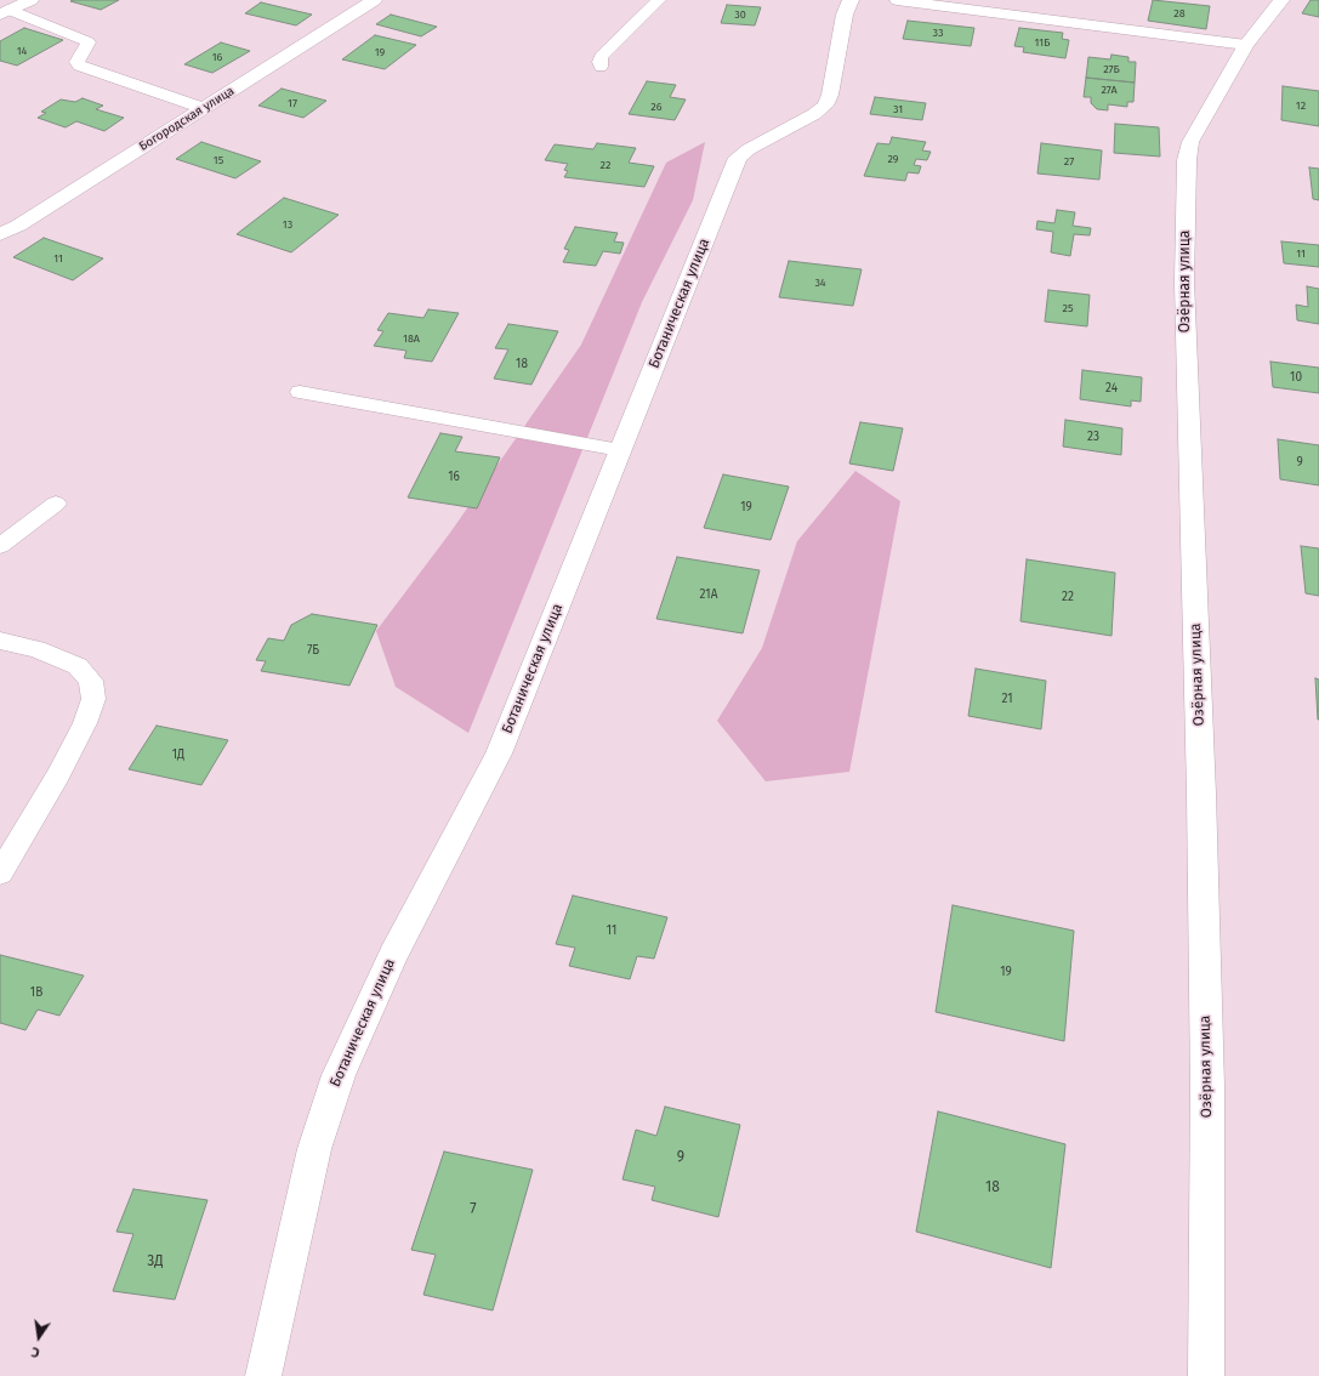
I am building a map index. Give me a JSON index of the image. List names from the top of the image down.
{
  "streets": {
    "street": ["Богородская улица", "Озёрная улица", "Ботаническая улица"]
  },
  "house_numbers": [
    "28",
    "30",
    "33",
    "11Б",
    "14",
    "19",
    "16",
    "27Б",
    "27А",
    "17",
    "12",
    "26",
    "31",
    "29",
    "15",
    "27",
    "22",
    "13",
    "11",
    "11",
    "34",
    "25",
    "18А",
    "18",
    "10",
    "24",
    "23",
    "9",
    "16",
    "19",
    "21А",
    "22",
    "7Б",
    "21",
    "1Д",
    "11",
    "19",
    "1В",
    "9",
    "18",
    "7",
    "3Д"
  ],
  "north": "bottom"
}
